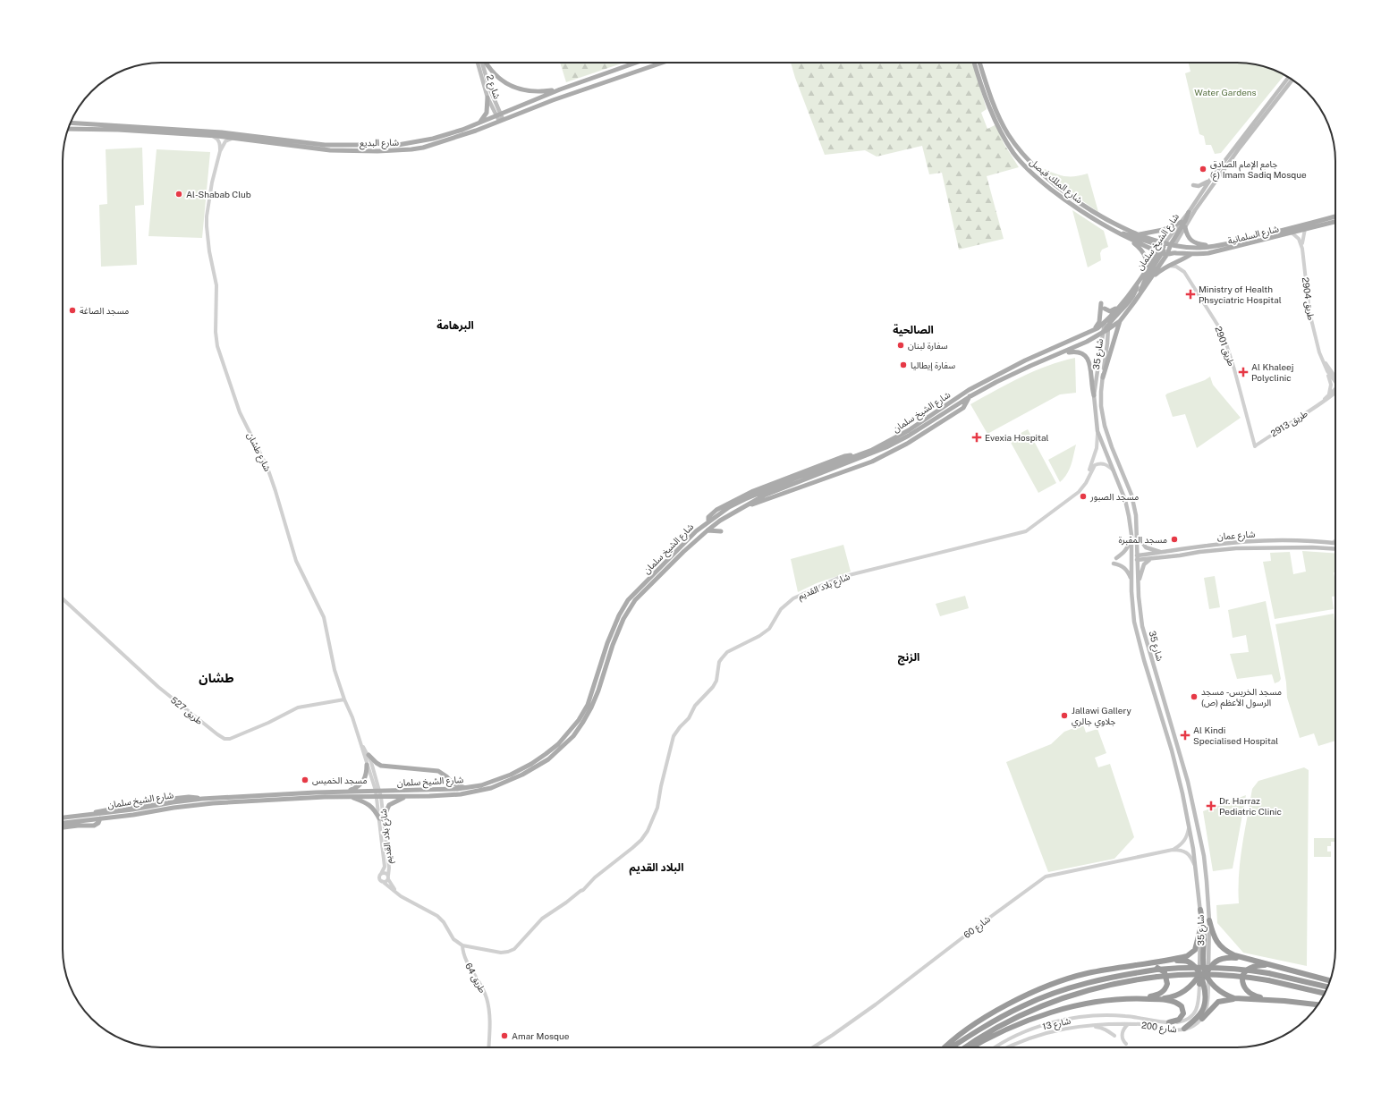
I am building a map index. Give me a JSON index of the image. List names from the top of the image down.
{
  "streets": {
    "main road": [
      "شارع 2",
      "شارع البديع",
      "شارع الملك فيصل",
      "شارع السلمانية",
      "شارع الشيخ سلمان",
      "شارع 35",
      "شارع عمان"
    ],
    "street": [
      "طريق 2904",
      "طريق 2901",
      "طريق 2913",
      "شارع طشان",
      "شارع بلاد القديم",
      "طريق 527",
      "شارع 60",
      "طريق 64",
      "شارع 13",
      "شارع 200"
    ]
  },
  "crossings": [
    ["شارع 2", "شارع البديع"],
    ["شارع الملك فيصل", "شارع السلمانية"],
    ["شارع الملك فيصل", "شارع الشيخ سلمان"],
    ["شارع السلمانية", "شارع الشيخ سلمان"],
    ["شارع السلمانية", "طريق 2904"],
    ["شارع الشيخ سلمان", "شارع 35"],
    ["شارع الشيخ سلمان", "شارع طشان"],
    ["شارع الشيخ سلمان", "شارع بلاد القديم"],
    ["طريق 2901", "طريق 2913"],
    ["شارع 35", "شارع عمان"],
    ["شارع 35", "شارع بلاد القديم"],
    ["شارع 35", "شارع 200"],
    ["شارع طشان", "شارع بلاد القديم"],
    ["شارع طشان", "طريق 527"],
    ["شارع بلاد القديم", "طريق 64"],
    ["شارع 13", "شارع 200"]
  ],
  "districts": [
    "البرهامة",
    "الصالحية",
    "الزنج",
    "طشان",
    "البلاد القديم"
  ],
  "parks": ["Water Gardens"],
  "places": {
    "other": [
      "جامع الإمام الصادق (ع) Imam Sadiq Mosque",
      "Al-Shabab Club",
      "مسجد الصاغة",
      "سفارة لبنان",
      "سفارة إيطاليا",
      "مسجد الصبور",
      "مسجد المقبرة",
      "مسجد الخريس - مسجد الرسول الأعظم (ص)",
      "Jallawi Gallery جلاوي جالري",
      "مسجد الخميس",
      "Amar Mosque"
    ],
    "health": [
      "Ministry of Health Phsyciatric Hospital",
      "Al Khaleej Polyclinic",
      "Evexia Hospital",
      "Al Kindi Specialised Hospital",
      "Dr. Harraz Pediatric Clinic"
    ]
  }
}
